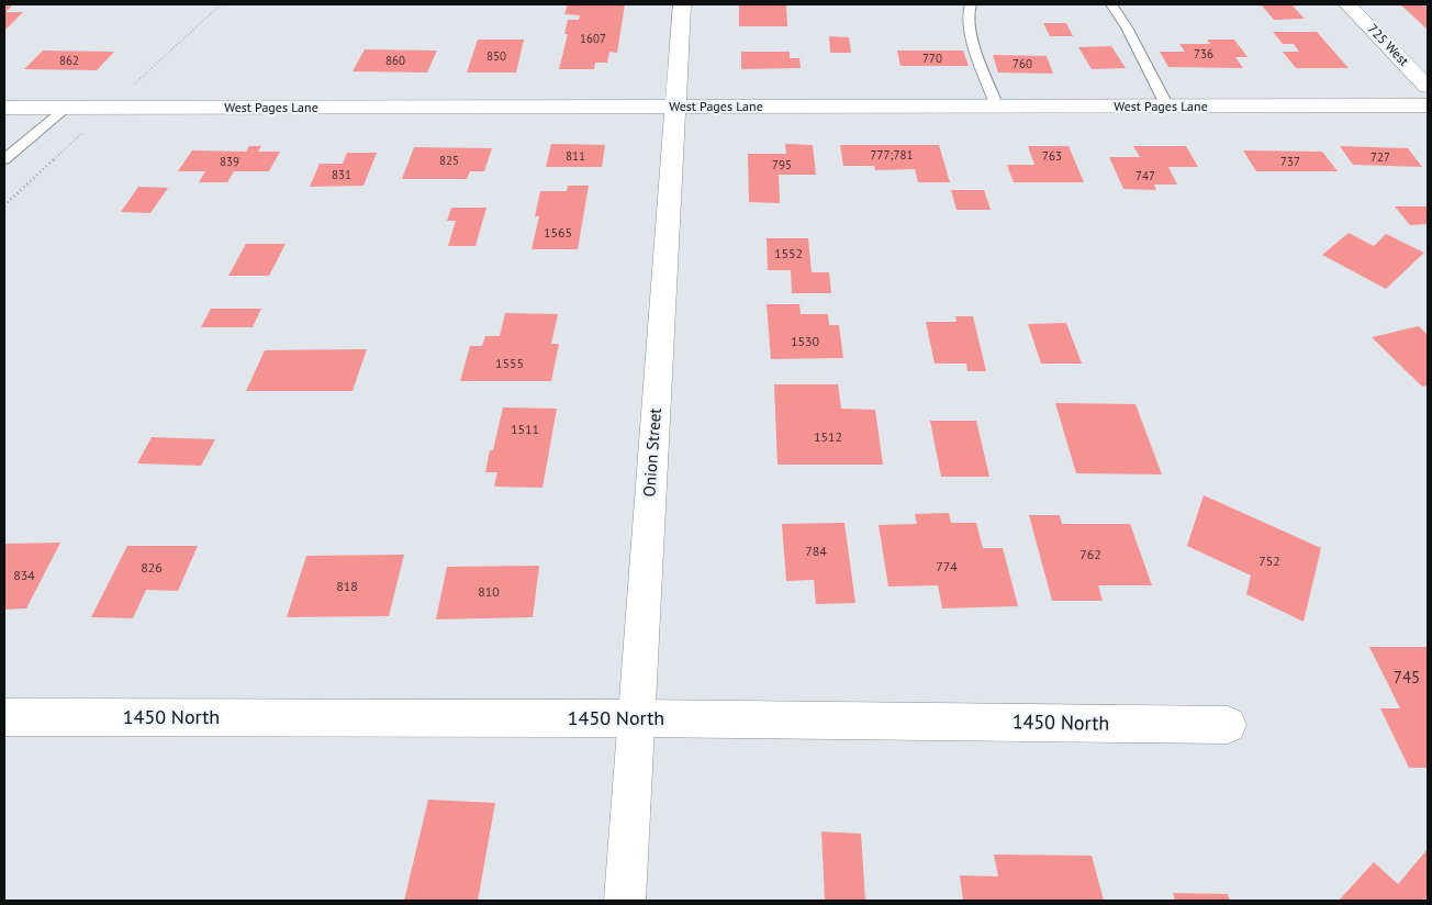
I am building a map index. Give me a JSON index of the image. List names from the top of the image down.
{
  "streets": {
    "street": [
      "725 West",
      "West Pages Lane",
      "Onion Street",
      "1450 North"
    ]
  },
  "crossings": [
    ["West Pages Lane", "Onion Street"],
    ["Onion Street", "1450 North"]
  ],
  "house_numbers": [
    "1607",
    "736",
    "850",
    "770",
    "862",
    "860",
    "760",
    "777;781",
    "811",
    "763",
    "727",
    "825",
    "839",
    "737",
    "795",
    "831",
    "747",
    "1565",
    "1552",
    "1530",
    "1555",
    "1511",
    "1512",
    "784",
    "762",
    "752",
    "774",
    "826",
    "834",
    "818",
    "810",
    "745"
  ]
}
